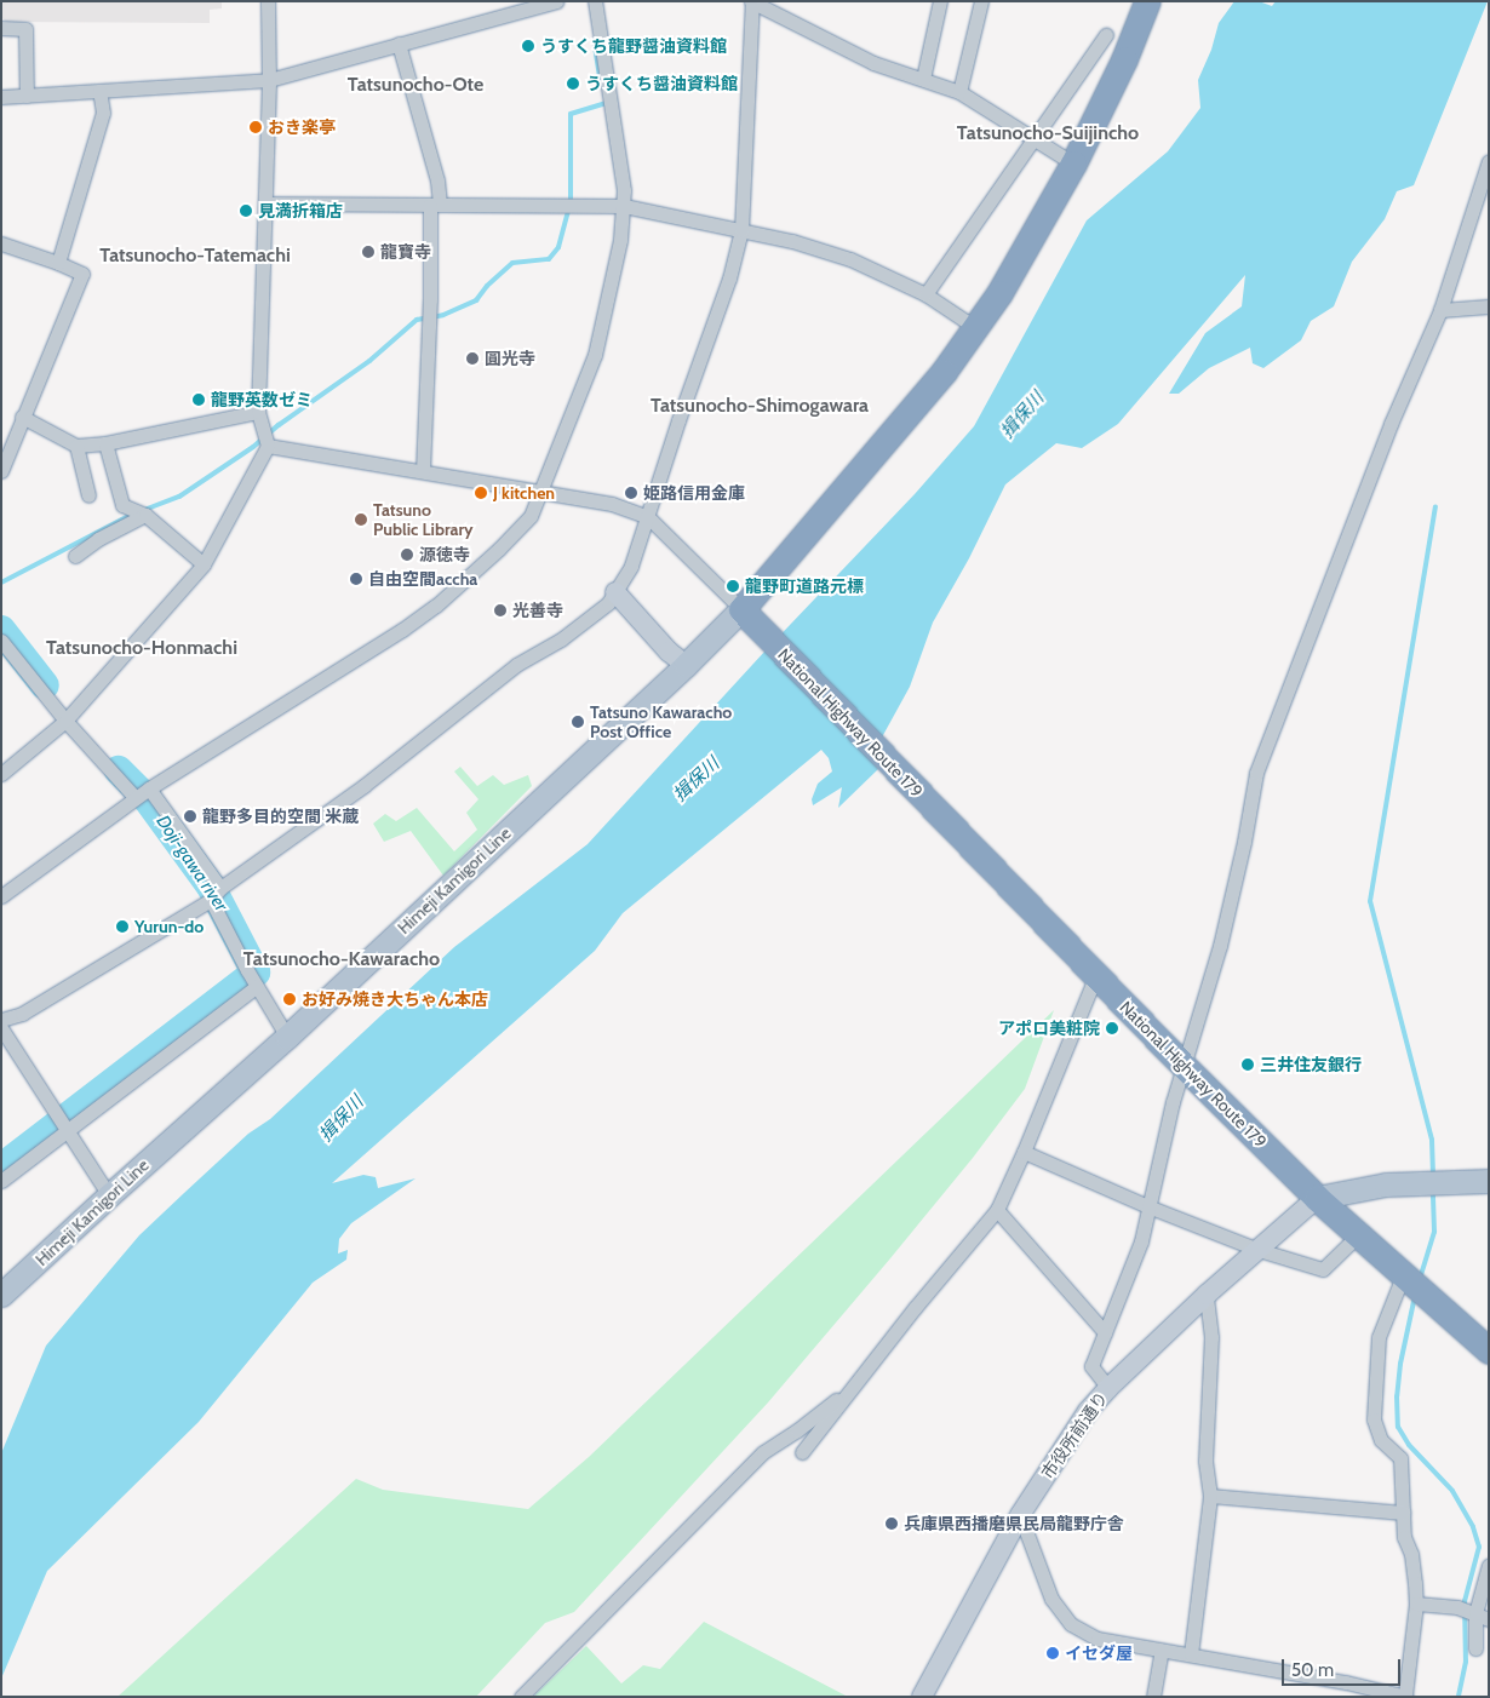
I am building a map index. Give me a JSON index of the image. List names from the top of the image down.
{
  "streets": {
    "highway": ["National Highway Route 179"],
    "main road": ["Himeji Kamigori Line"],
    "street": ["市役所前通り"]
  },
  "crossings": [
    ["National Highway Route 179", "Himeji Kamigori Line"],
    ["National Highway Route 179", "市役所前通り"]
  ],
  "districts": [
    "Tatsunocho-Ote",
    "Tatsunocho-Suijincho",
    "Tatsunocho-Tatemachi",
    "Tatsunocho-Shimogawara",
    "Tatsunocho-Honmachi",
    "Tatsunocho-Kawaracho"
  ],
  "water": ["揖保川", "Doji-gawa river"],
  "places": [
    "うすくち龍野醤油資料館",
    "うすくち醤油資料館",
    "おき楽亭",
    "見満折箱店",
    "龍寶寺",
    "圓光寺",
    "龍野英数ゼミ",
    "J kitchen",
    "姫路信用金庫",
    "Tatsuno Public Library",
    "源徳寺",
    "自由空間accha",
    "龍野町道路元標",
    "光善寺",
    "Tatsuno Kawaracho Post Office",
    "龍野多目的空間 米蔵",
    "Yurun-do",
    "お好み焼き大ちゃん本店",
    "アポロ美粧院",
    "三井住友銀行",
    "兵庫県西播磨県民局龍野庁舎",
    "イセダ屋"
  ],
  "scale_bar": "50 m"
}
